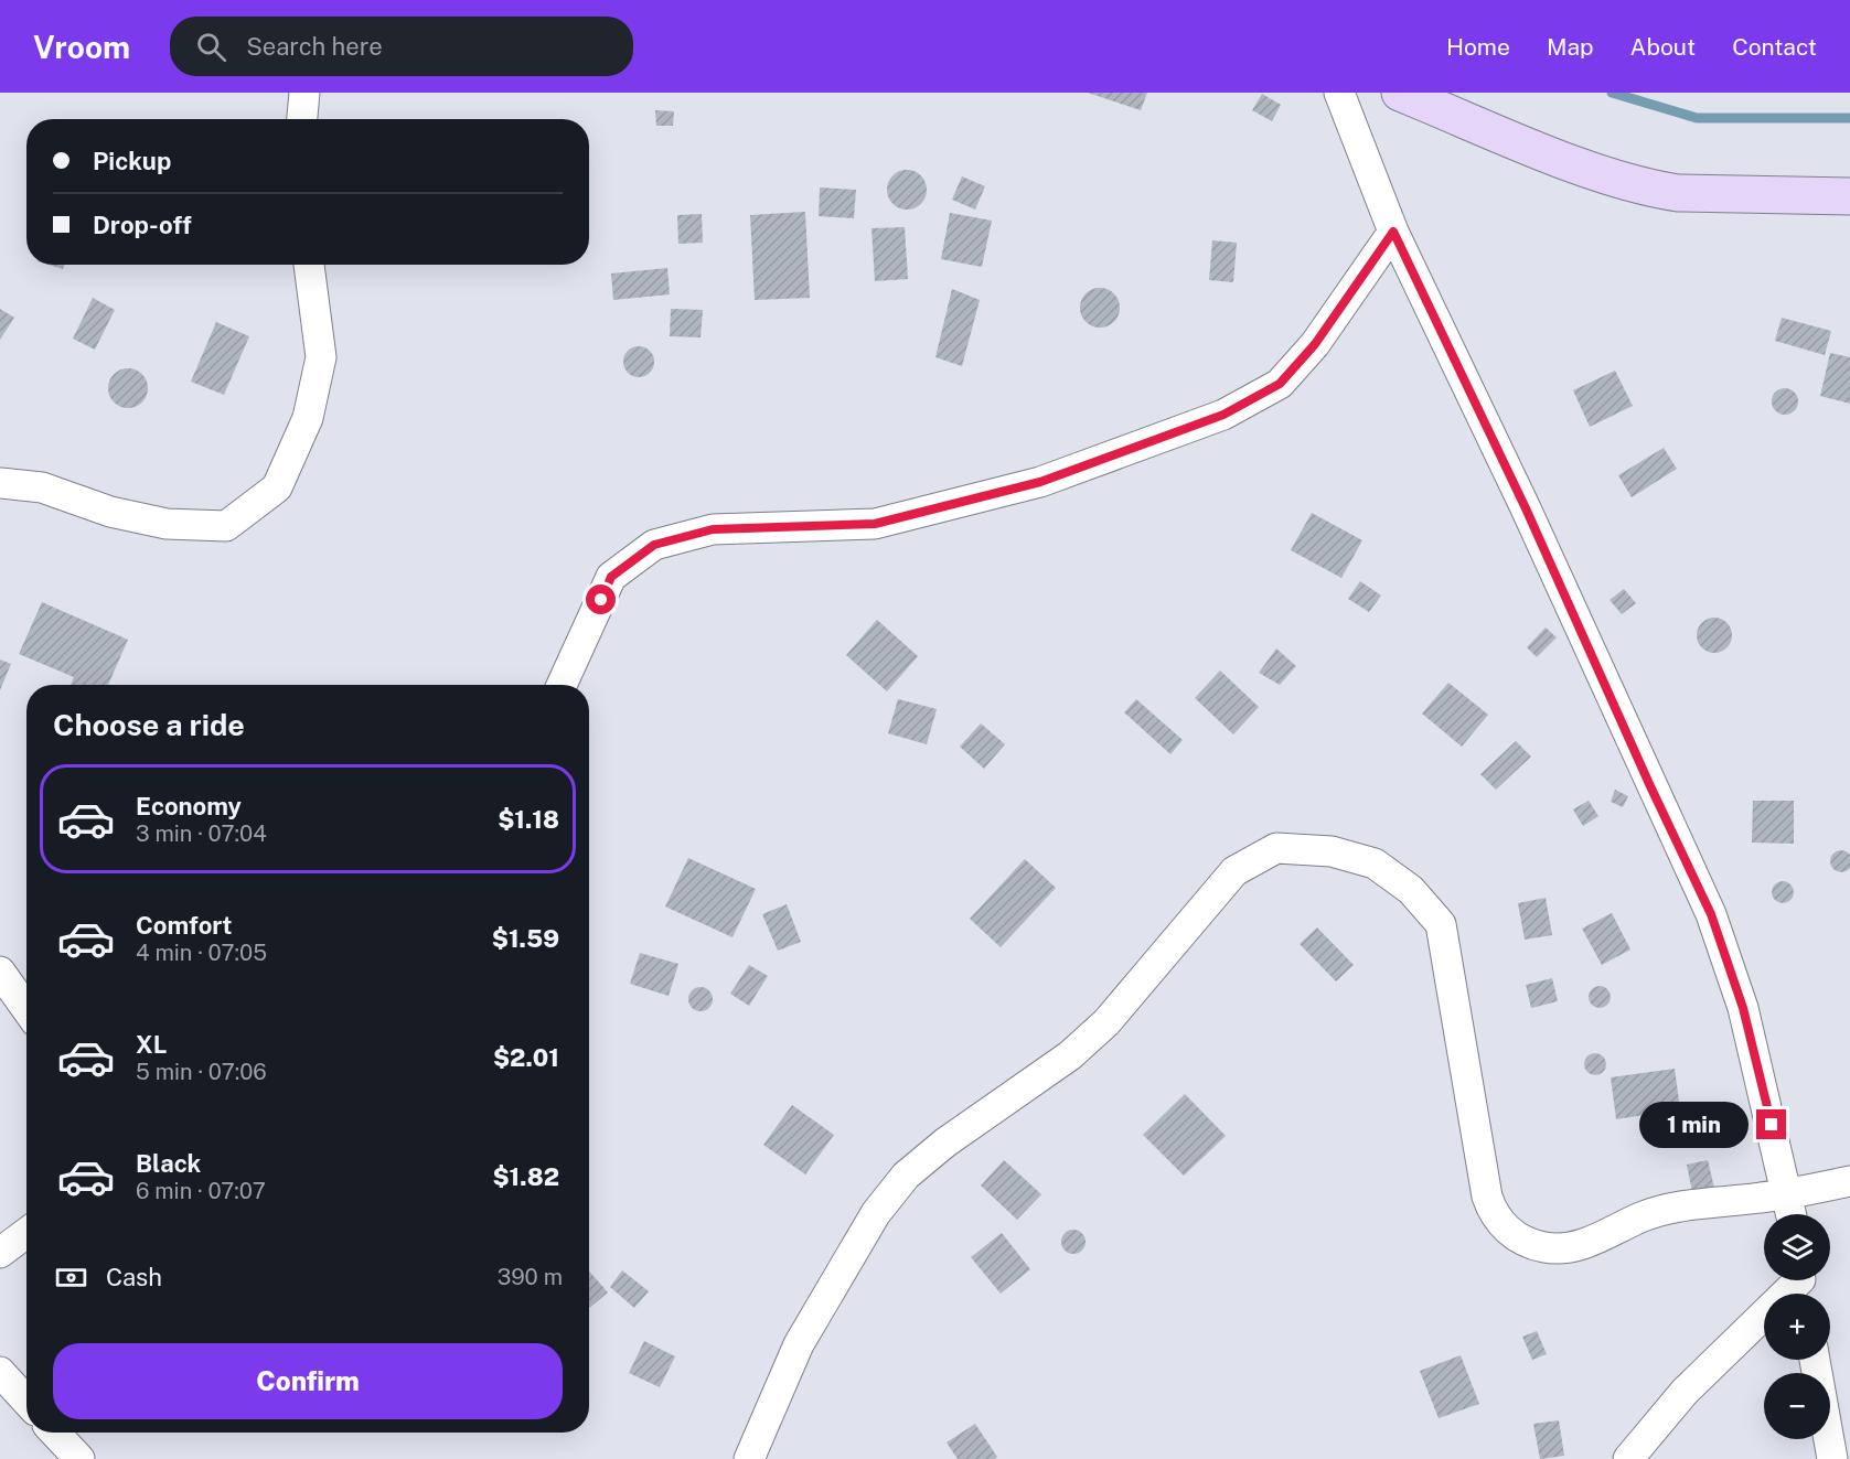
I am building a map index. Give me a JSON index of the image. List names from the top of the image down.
{
  "page": {
    "header": "Vroom",
    "search": "Search here",
    "nav": [
      "Home",
      "Map",
      "About",
      "Contact"
    ],
    "banner": ["Pickup", "Drop-off"],
    "heading": "Choose a ride",
    "list": [
      {
        "name": "Economy",
        "note": "3 min · 07:04",
        "value": "$1.18"
      },
      {
        "name": "Comfort",
        "note": "4 min · 07:05",
        "value": "$1.59"
      },
      {
        "name": "XL",
        "note": "5 min · 07:06",
        "value": "$2.01"
      },
      {
        "name": "Black",
        "note": "6 min · 07:07",
        "value": "$1.82"
      }
    ],
    "bubble": "1 min",
    "map_buttons": ["+", "−"],
    "pay": ["Cash", "390 m"],
    "buttons": "Confirm"
  }
}
